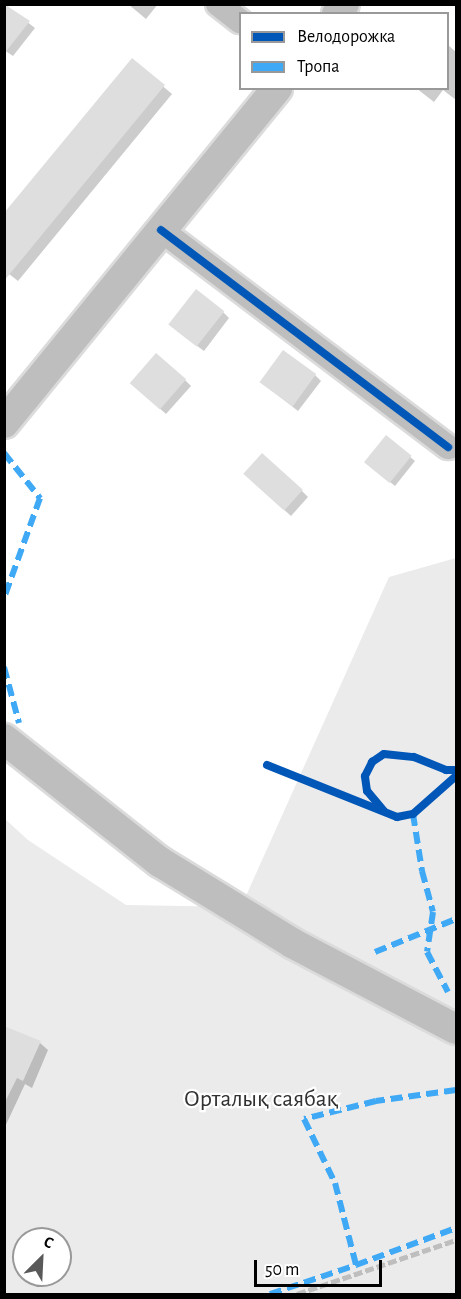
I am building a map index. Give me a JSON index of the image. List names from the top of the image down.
{
  "parks": ["Орталық саябақ"],
  "legend": ["Велодорожка", "Тропа"],
  "scale_bar": "50 m",
  "north": "top right"
}
